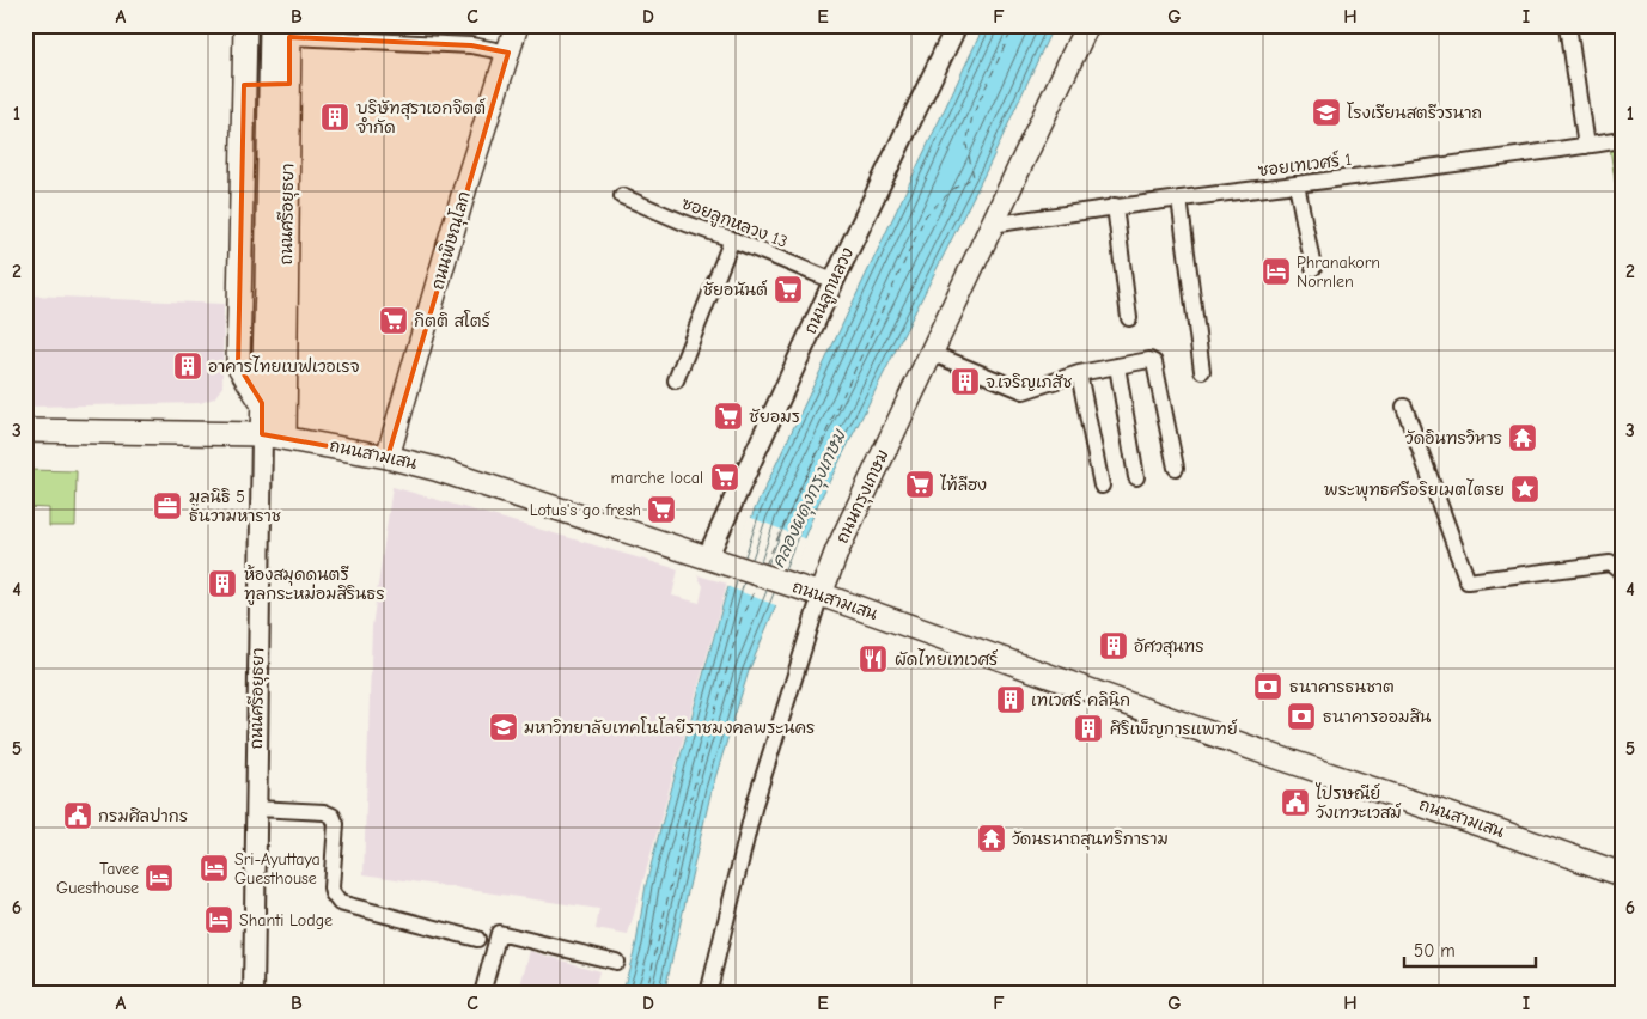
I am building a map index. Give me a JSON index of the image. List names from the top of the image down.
{
  "streets": {
    "main road": [
      "ถนนศรีอยุธยา",
      "ถนนพิษณุโลก",
      "ถนนสามเสน",
      "ถนนกรุงเกษม"
    ],
    "street": ["ซอยเทเวศร์ 1", "ซอยลูกหลวง 13", "ถนนลูกหลวง"]
  },
  "crossings": [
    ["ซอยเทเวศร์ 1", "ถนนกรุงเกษม"],
    ["ถนนศรีอยุธยา", "ถนนสามเสน"],
    ["ซอยลูกหลวง 13", "ถนนลูกหลวง"],
    ["ถนนพิษณุโลก", "ถนนสามเสน"],
    ["ถนนลูกหลวง", "ถนนสามเสน"],
    ["ถนนสามเสน", "ถนนกรุงเกษม"]
  ],
  "water": ["คลองผดุงกรุงเกษม"],
  "places": {
    "school or university": ["โรงเรียนสตรีวรนาถ", "มหาวิทยาลัยเทคโนโลยีราชมงคลพระนคร"],
    "building": [
      "บริษัทสุราเอกจิตต์ จำกัด",
      "อาคารไทยเบฟเวอเรจ",
      "จ.เจริญเภสัช",
      "ห้องสมุดดนตรี ทูลกระหม่อมสิรินธร",
      "อัศวสุนทร",
      "เทเวศร์ คลินิก",
      "ศิริเพ็ญการแพทย์"
    ],
    "hotel": [
      "Phranakorn Nornlen",
      "Sri-Ayuttaya Guesthouse",
      "Tavee Guesthouse",
      "Shanti Lodge"
    ],
    "supermarket": [
      "ชัยอนันต์",
      "กิตติ สโตร์",
      "ชัยอมร",
      "marche local",
      "ไท้ลีฮง",
      "Lotus's go fresh"
    ],
    "temple": ["วัดอินทรวิหาร", "วัดนรนาถสุนทริการาม"],
    "place": ["พระพุทธศรีอริยเมตไตรย"],
    "office": ["มูลนิธิ 5 ธันวามหาราช"],
    "restaurant": ["ผัดไทยเทเวศร์"],
    "bank": ["ธนาคารธนชาต", "ธนาคารออมสิน"],
    "public building": ["ไปรษณีย์ วังเทวะเวสม์", "กรมศิลปากร"]
  },
  "scale_bar": "50 m",
  "grid": {
    "columns": [
      "A",
      "B",
      "C",
      "D",
      "E",
      "F",
      "G",
      "H",
      "I"
    ],
    "rows": [
      "1",
      "2",
      "3",
      "4",
      "5",
      "6"
    ]
  }
}
